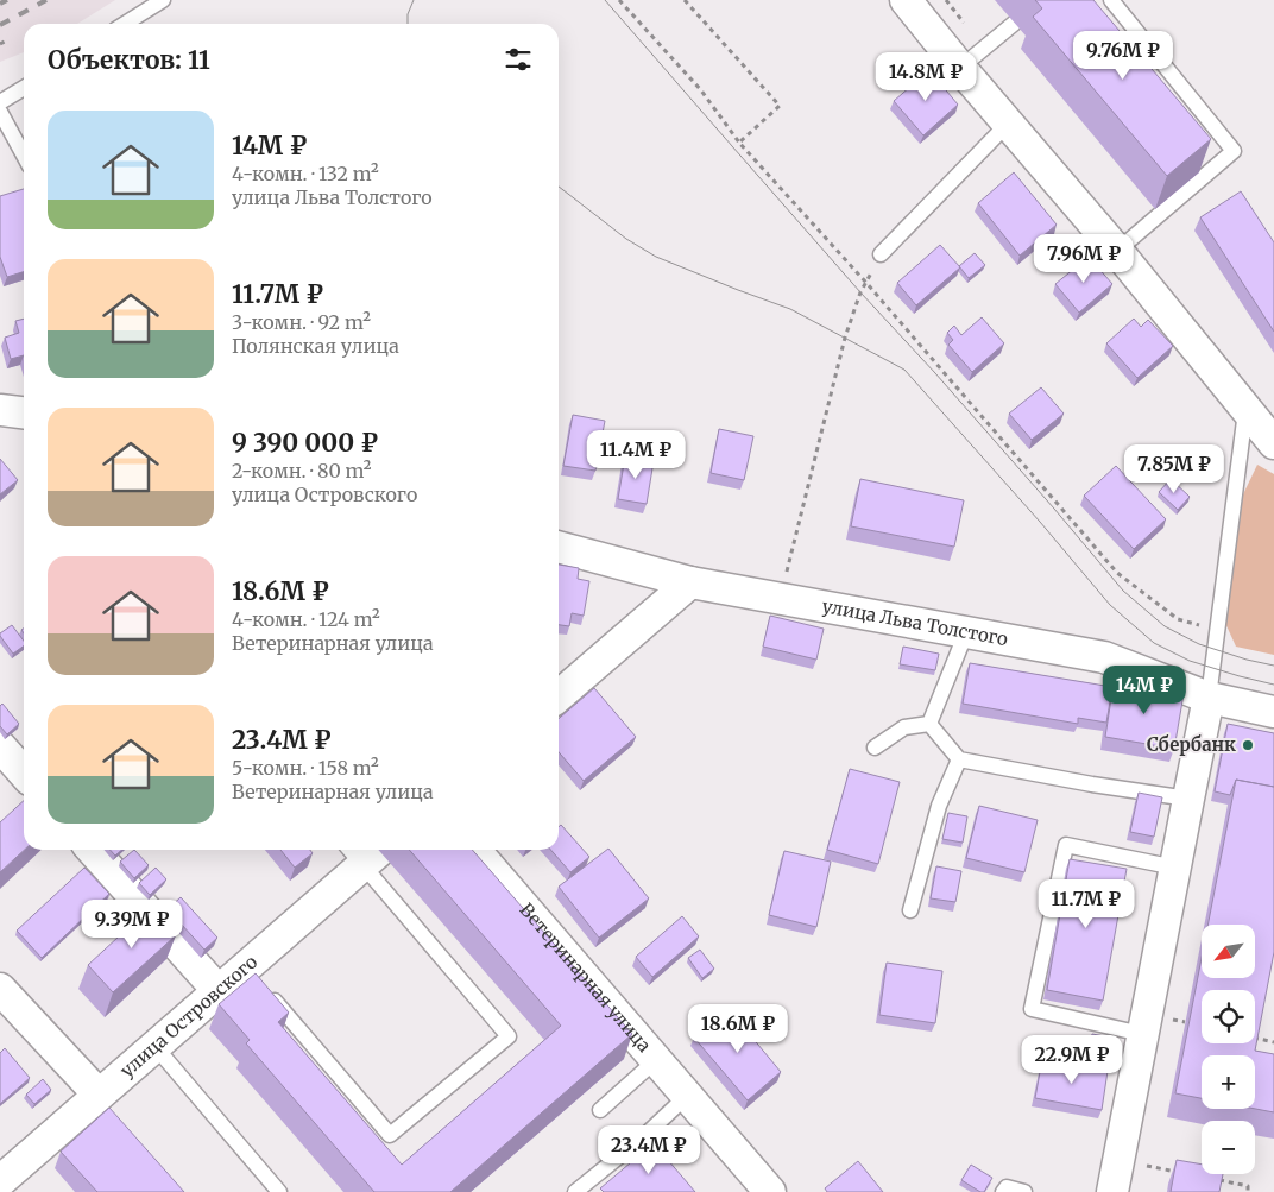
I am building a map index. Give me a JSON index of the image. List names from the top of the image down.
{
  "streets": {
    "street": ["улица Льва Толстого", "Ветеринарная улица", "улица Островского"]
  },
  "places": ["Сбербанк"],
  "north": "bottom left",
  "page": {
    "heading": "Объектов: 11",
    "price": [
      "9.76M ₽",
      "14.8M ₽",
      "7.96M ₽",
      "11.4M ₽",
      "7.85M ₽",
      "14M ₽",
      "11.7M ₽",
      "9.39M ₽",
      "18.6M ₽",
      "22.9M ₽",
      "23.4M ₽"
    ],
    "list": [
      {
        "name": "14M ₽",
        "note": "4-комн. · 132 m² · улица Льва Толстого"
      },
      {
        "name": "11.7M ₽",
        "note": "3-комн. · 92 m² · Полянская улица"
      },
      {
        "name": "9 390 000 ₽",
        "note": "2-комн. · 80 m² · улица Островского"
      },
      {
        "name": "18.6M ₽",
        "note": "4-комн. · 124 m² · Ветеринарная улица"
      },
      {
        "name": "23.4M ₽",
        "note": "5-комн. · 158 m² · Ветеринарная улица"
      }
    ],
    "map_buttons": ["+", "−"]
  }
}
